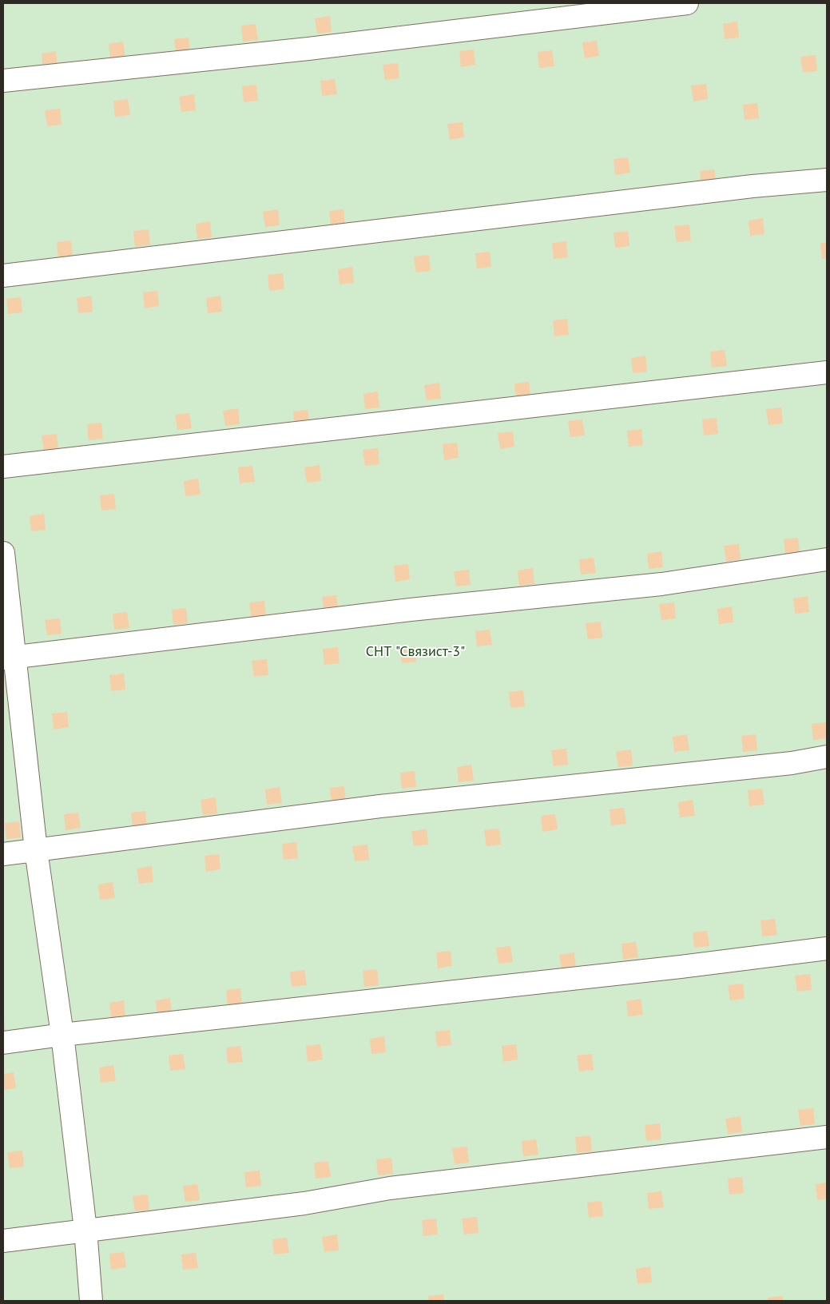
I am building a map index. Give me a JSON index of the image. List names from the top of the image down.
{
  "parks": ["СНТ \"Связист-3\""]
}
